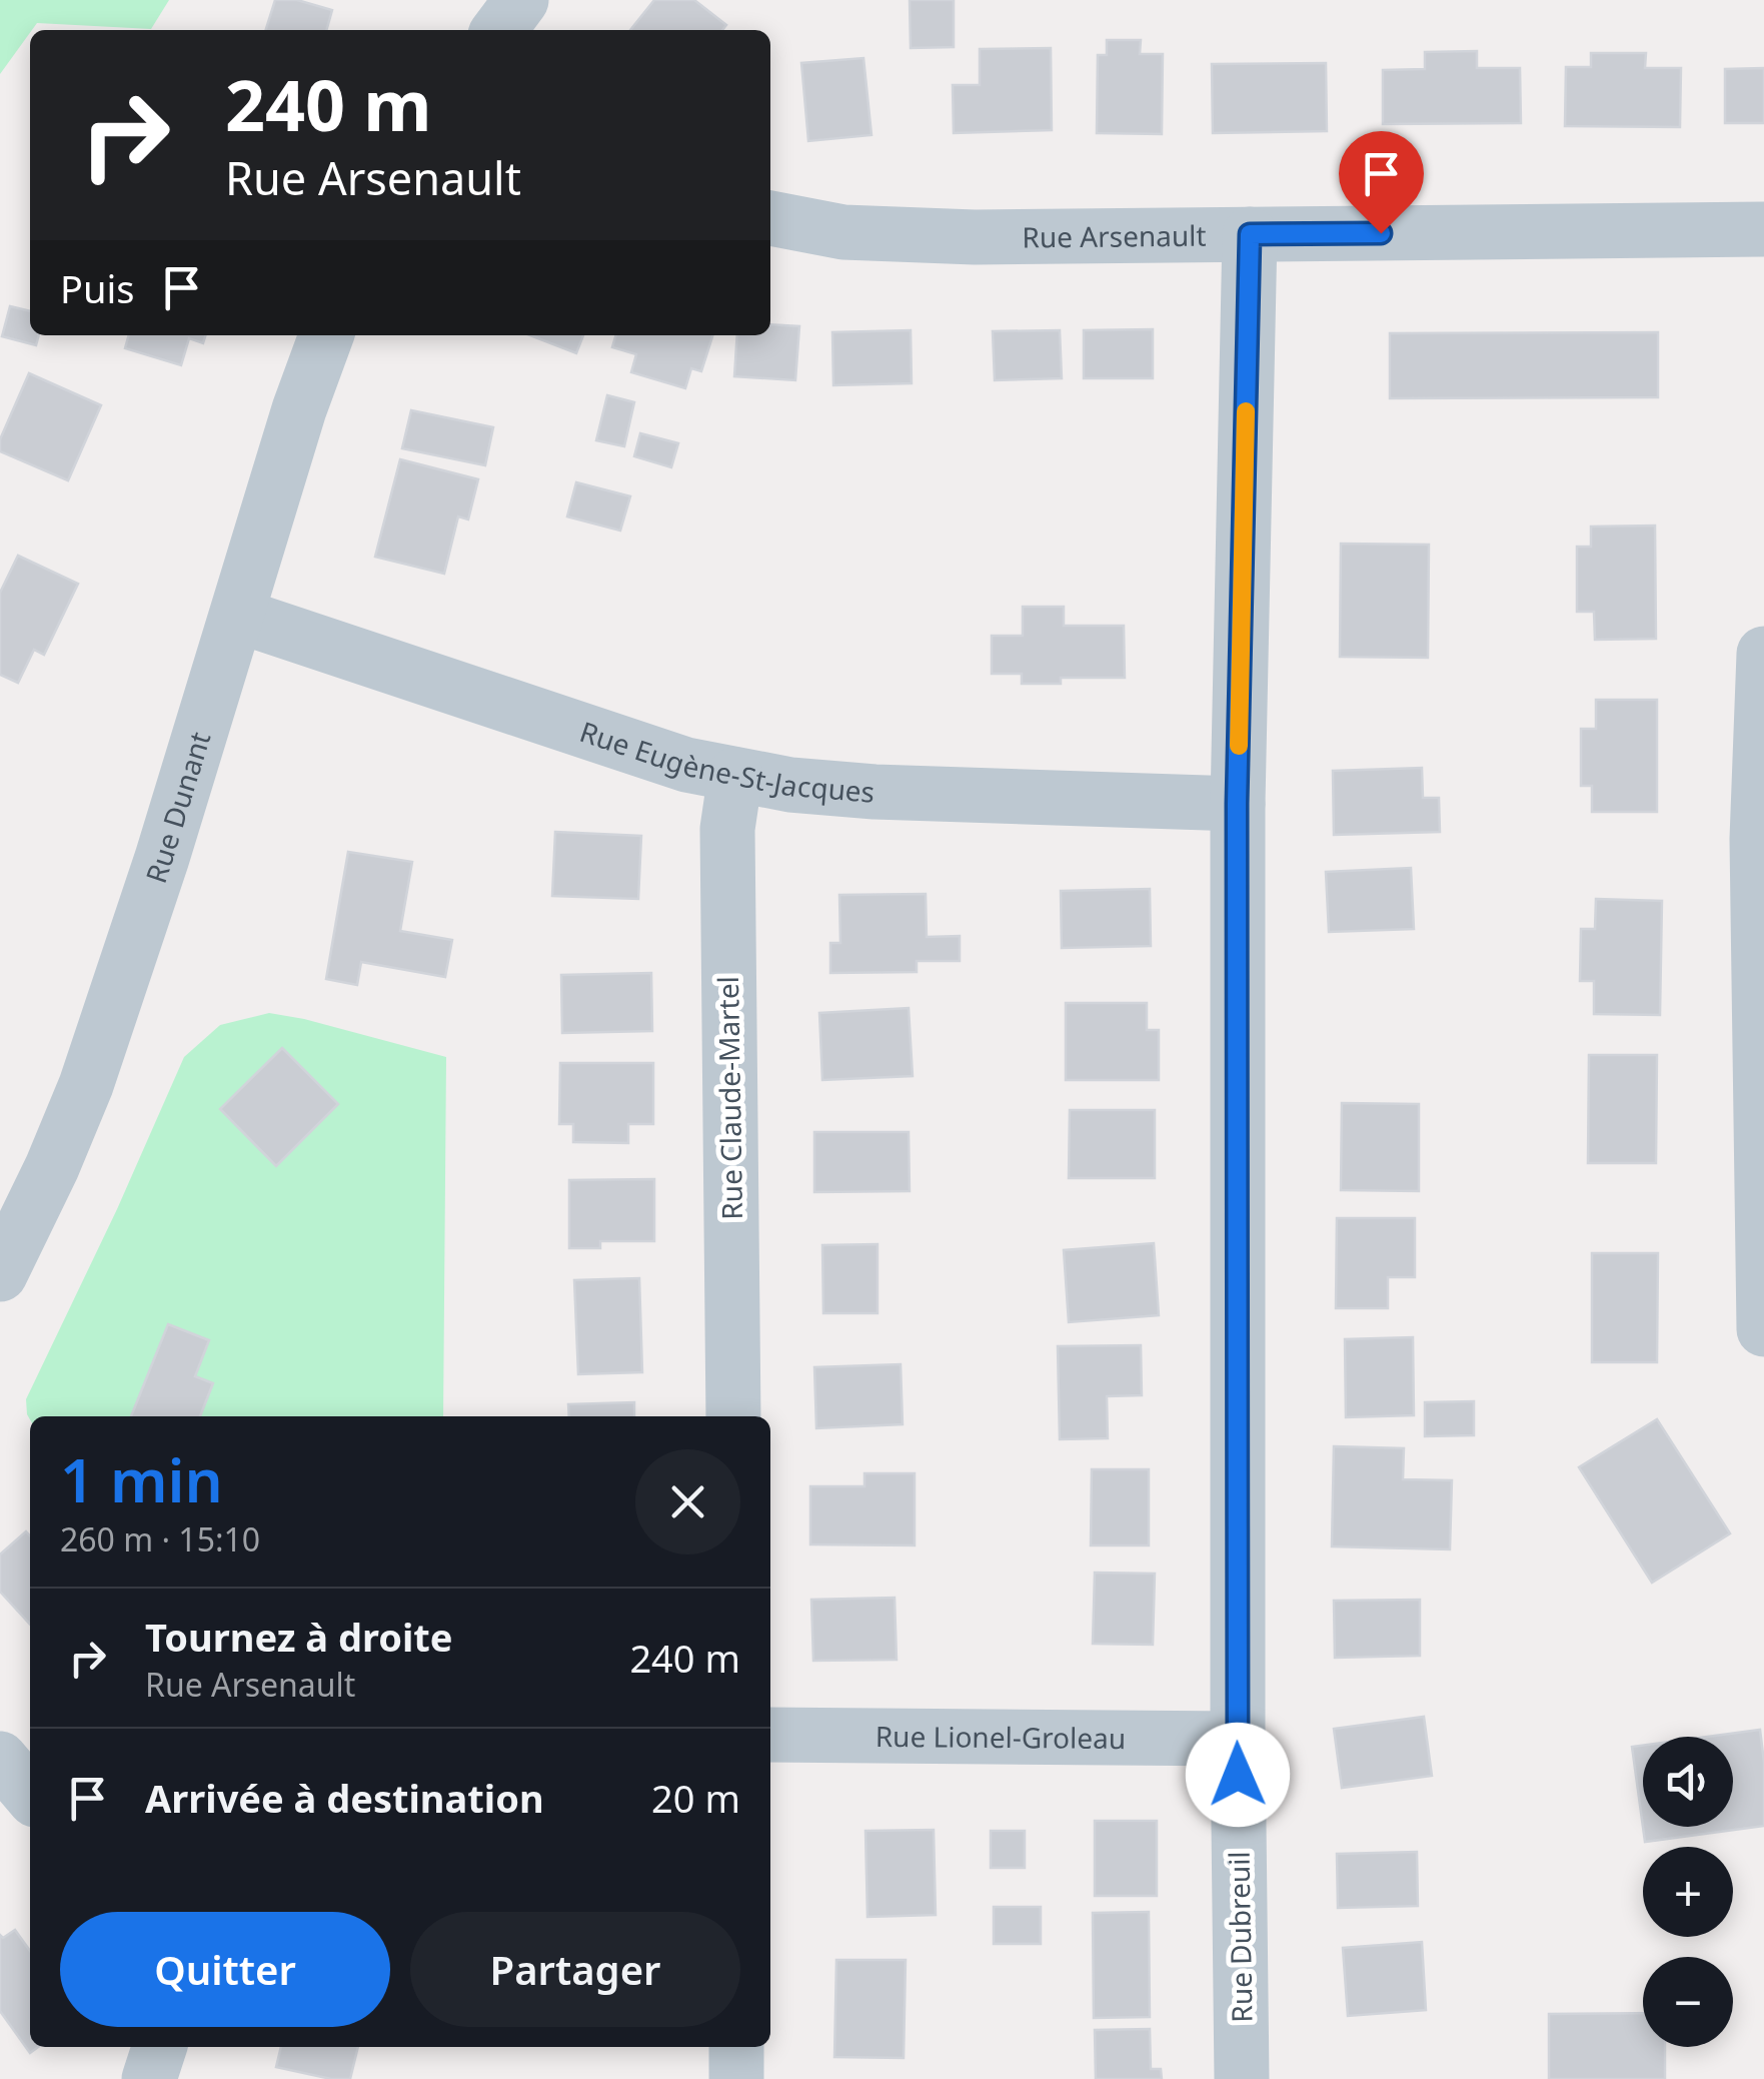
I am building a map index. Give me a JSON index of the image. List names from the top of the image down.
{
  "streets": {
    "street": [
      "Rue Arsenault",
      "Rue Eugène-St-Jacques",
      "Rue Dunant",
      "Rue Claude-Martel",
      "Rue Lionel-Groleau",
      "Rue Dubreuil"
    ]
  },
  "crossings": [
    ["Rue Arsenault", "Rue Dubreuil"],
    ["Rue Eugène-St-Jacques", "Rue Dunant"],
    ["Rue Eugène-St-Jacques", "Rue Claude-Martel"],
    ["Rue Eugène-St-Jacques", "Rue Dubreuil"],
    ["Rue Lionel-Groleau", "Rue Dubreuil"]
  ],
  "page": {
    "turn": ["240 m", "Rue Arsenault"],
    "then": "Puis",
    "heading": ["1 min", "260 m · 15:10"],
    "list": [
      {
        "name": "Tournez à droite",
        "note": "Rue Arsenault",
        "value": "240 m"
      },
      {
        "name": "Arrivée à destination",
        "value": "20 m"
      }
    ],
    "map_buttons": ["+", "−"],
    "buttons": ["Quitter", "Partager"]
  }
}
